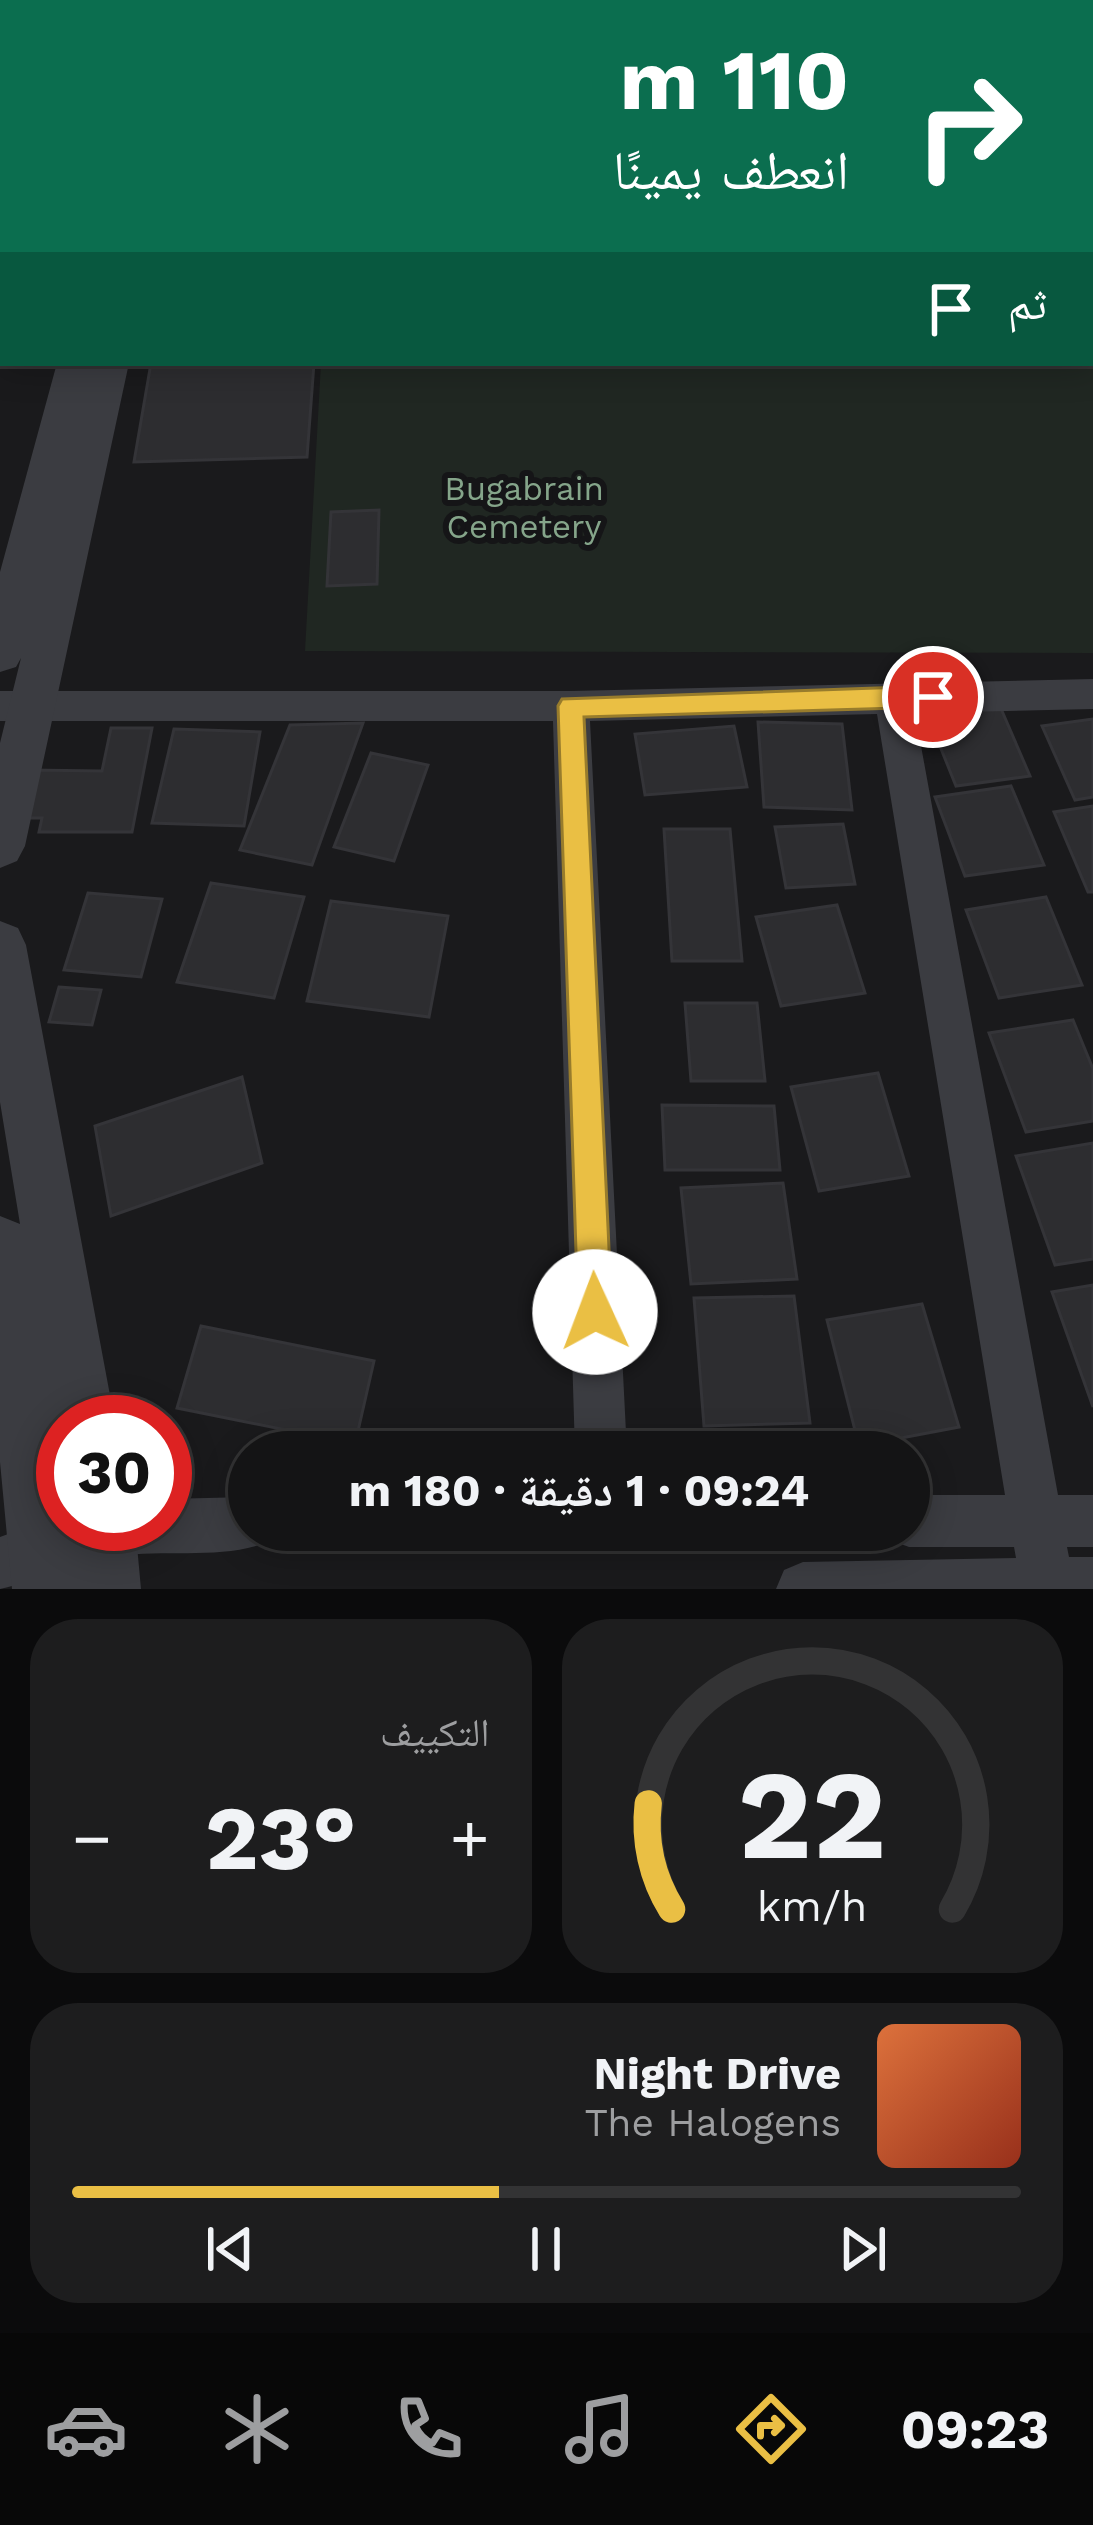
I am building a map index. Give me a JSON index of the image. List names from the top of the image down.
{
  "parks": ["Bugabrain Cemetery"],
  "page": {
    "turn": ["110 m", "انعطف يمينًا"],
    "then": "ثم",
    "limit": "30",
    "trip": "09:24 · 1 دقيقة · 180 m",
    "tile": "التكييف",
    "heat": ["−", "23°", "+"],
    "song": ["Night Drive", "The Halogens"],
    "tabs": "09:23",
    "gauge": ["22", "km/h"]
  }
}
